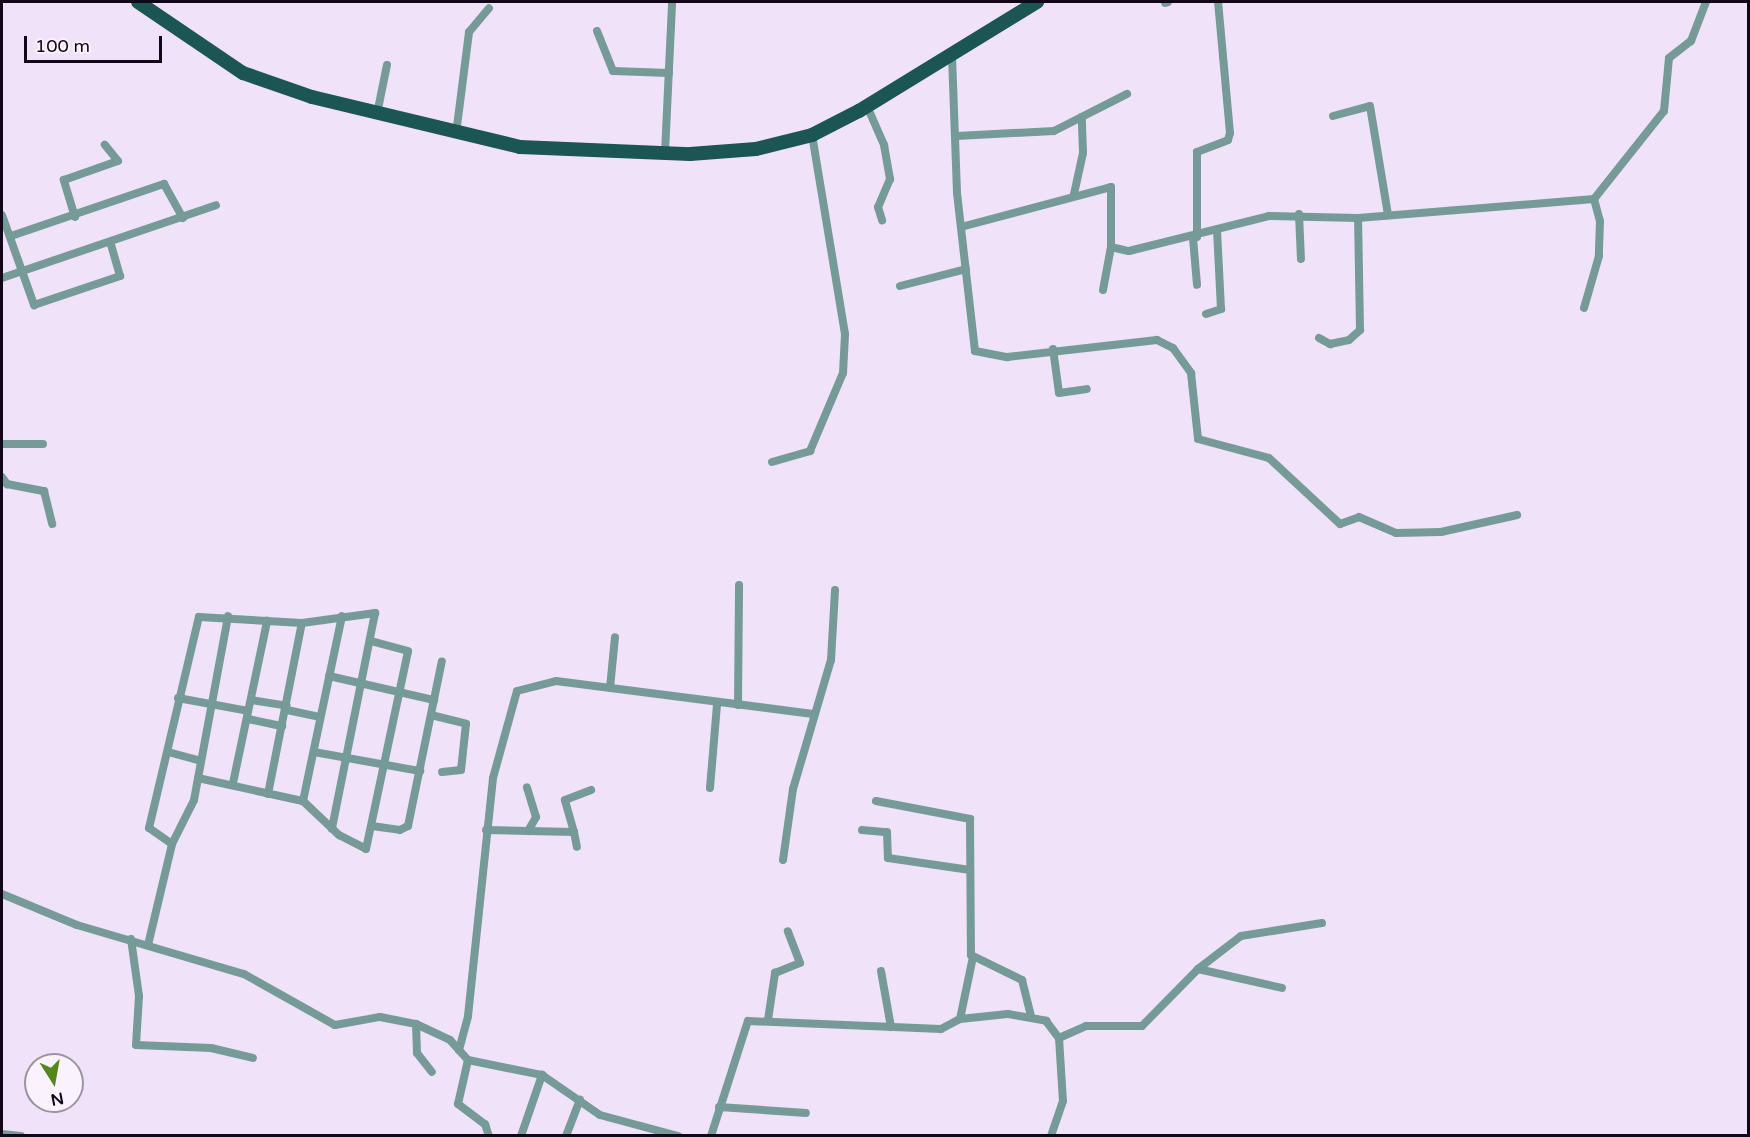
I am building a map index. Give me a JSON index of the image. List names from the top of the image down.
{
  "scale_bar": "100 m",
  "north": "bottom"
}
